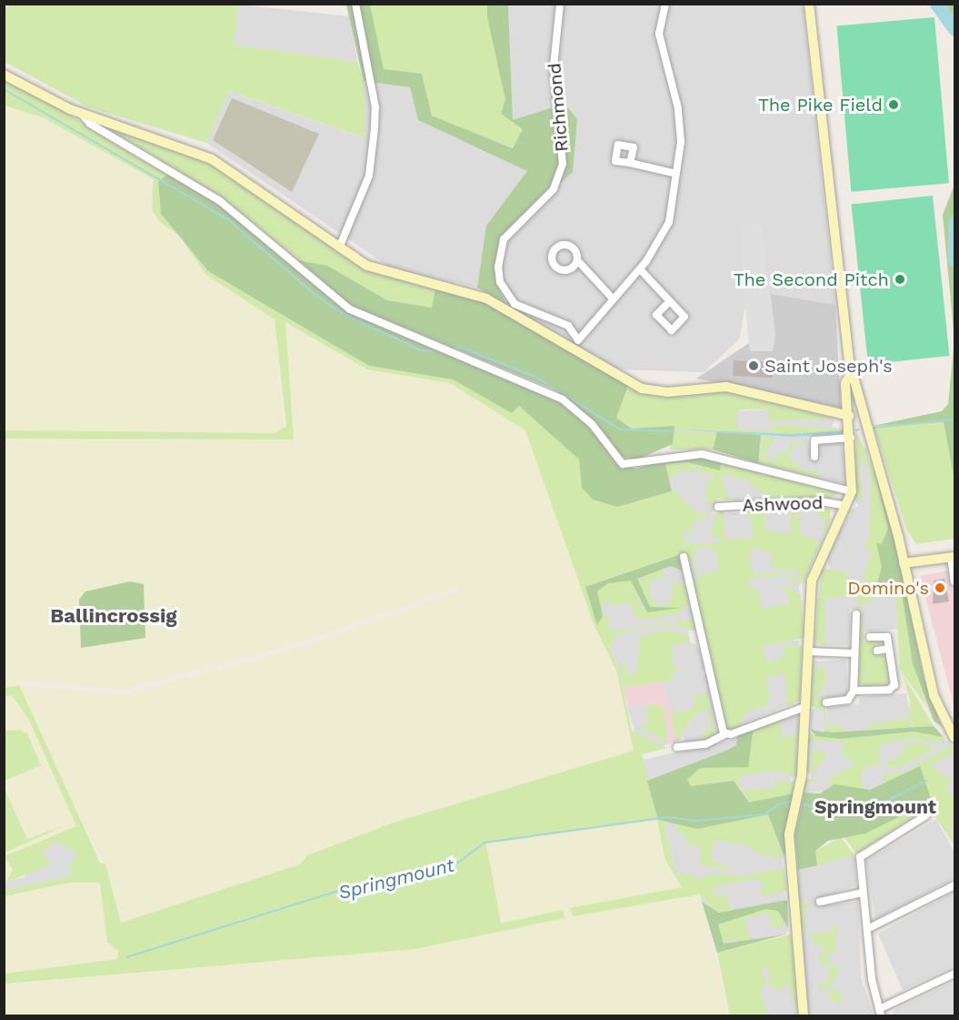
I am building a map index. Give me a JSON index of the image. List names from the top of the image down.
{
  "streets": {
    "street": ["Richmond", "Ashwood"]
  },
  "districts": ["Ballincrossig", "Springmount"],
  "water": ["Springmount"],
  "places": [
    "The Pike Field",
    "The Second Pitch",
    "Saint Joseph's",
    "Domino's"
  ]
}
